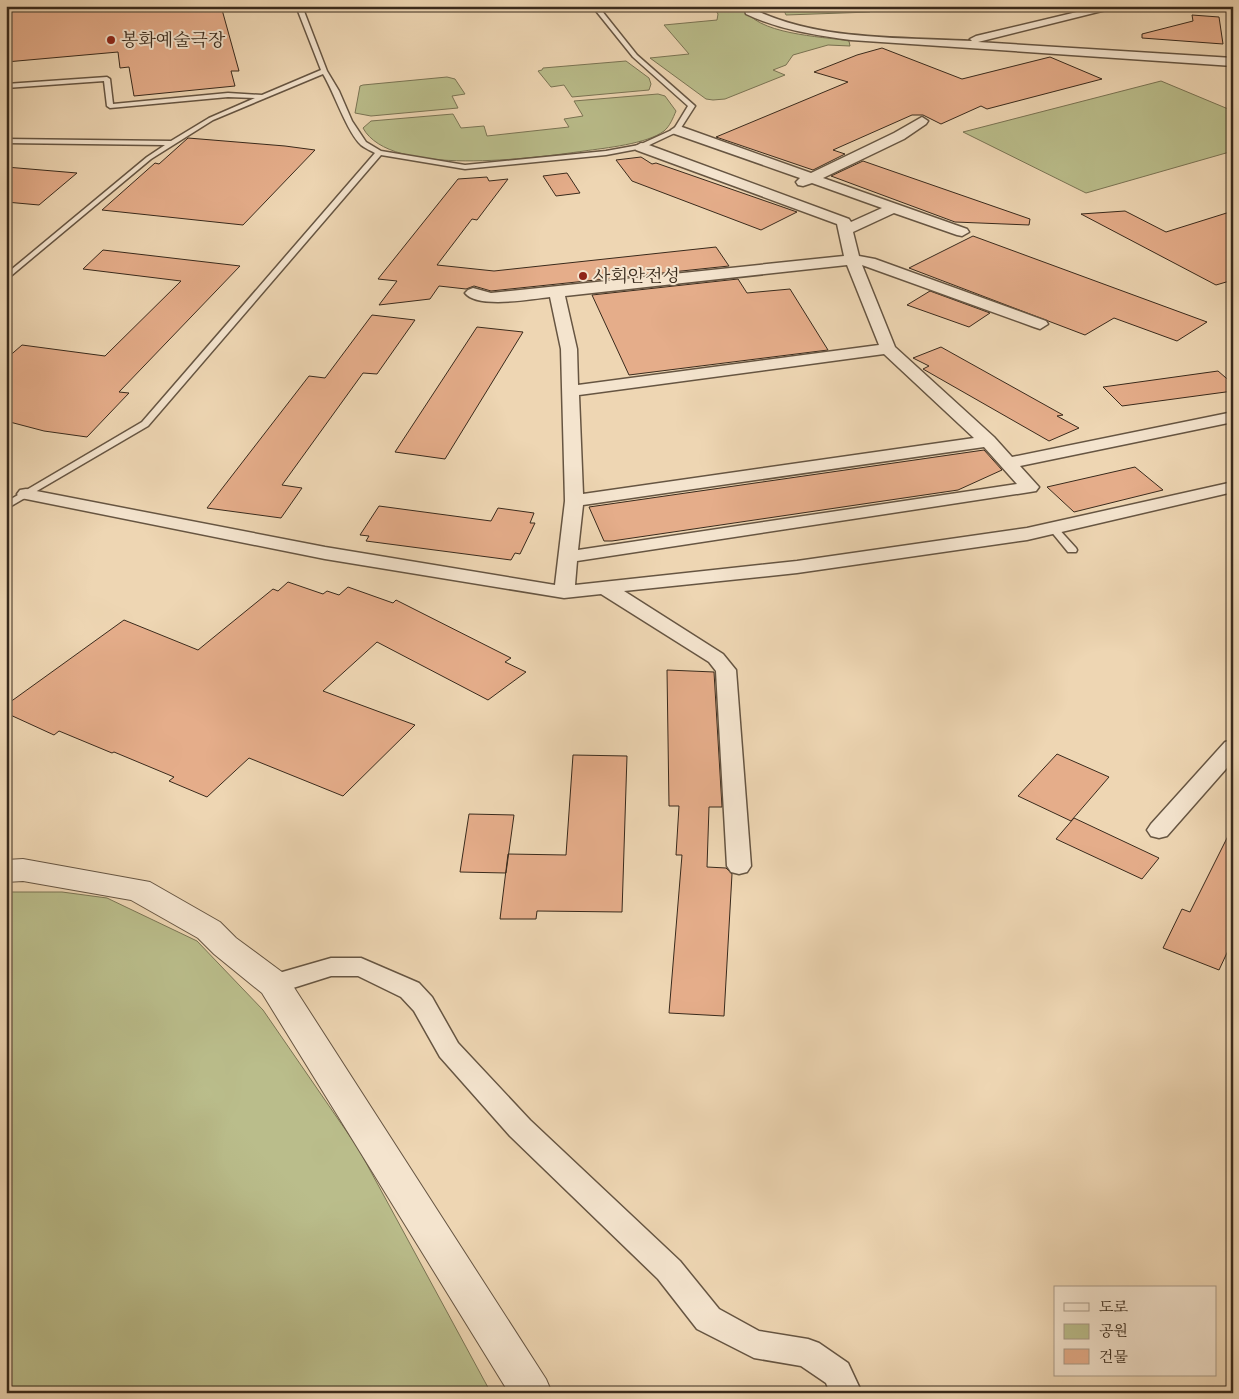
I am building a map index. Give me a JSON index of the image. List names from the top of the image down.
{
  "places": ["봉화예술극장", "사회안전성"],
  "legend": ["도로", "공원", "건물"]
}
